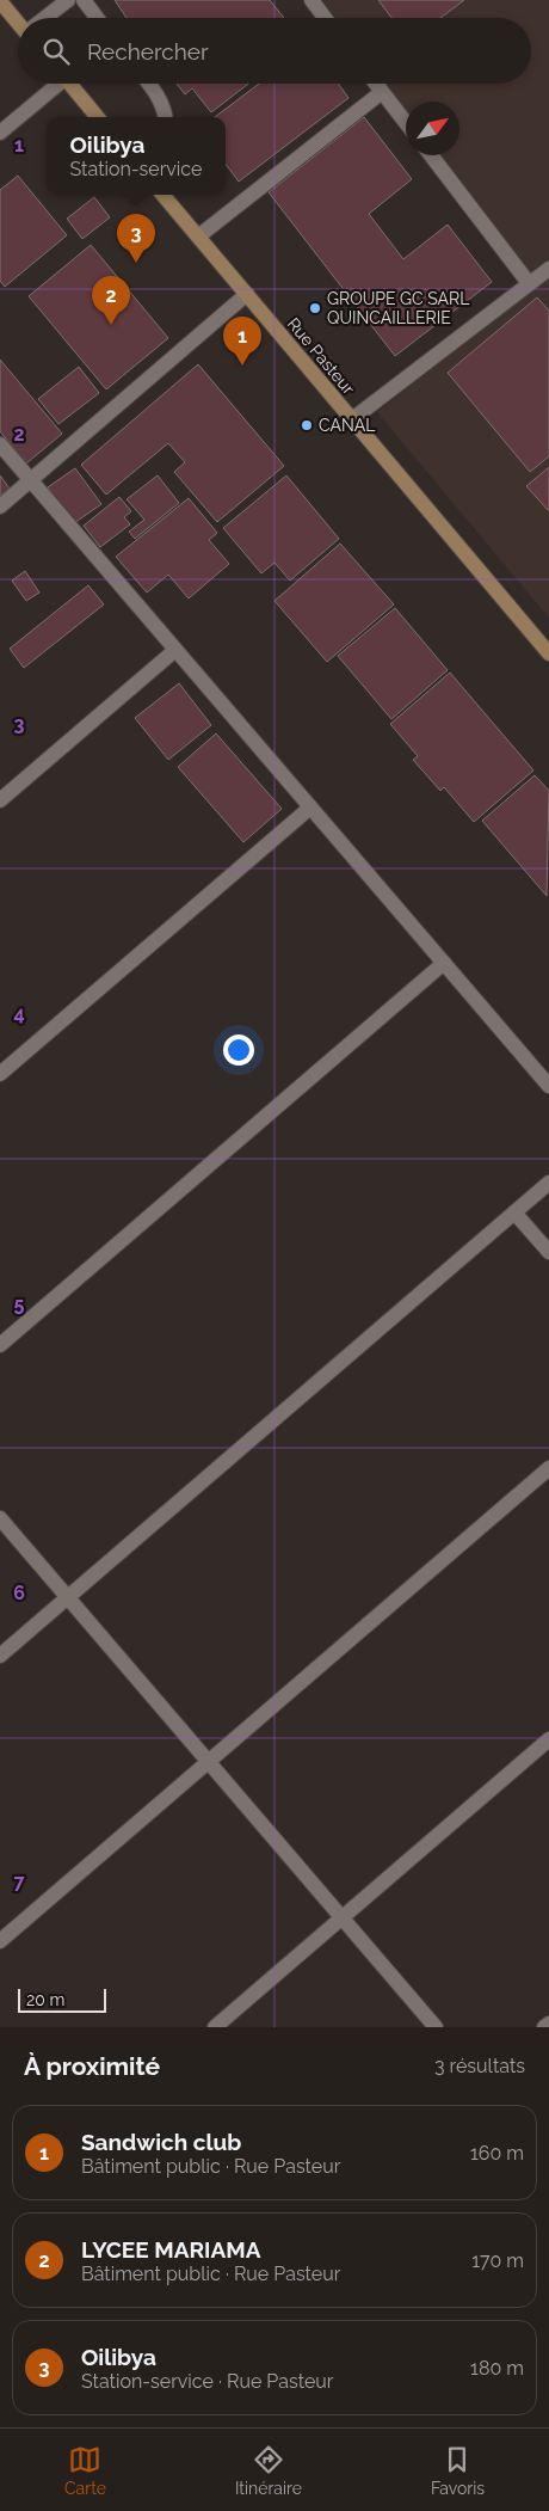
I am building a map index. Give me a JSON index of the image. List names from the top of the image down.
{
  "streets": {
    "main road": ["Rue Pasteur"]
  },
  "places": ["GROUPE GC SARL QUINCAILLERIE", "CANAL"],
  "scale_bar": "20 m",
  "north": "top right",
  "page": {
    "search": "Rechercher",
    "popup": ["Oilibya", "Station-service"],
    "pins": ["3", "2", "1"],
    "scale": "20 m",
    "heading": ["À proximité", "3 résultats"],
    "list": [
      {
        "mark": "1",
        "name": "Sandwich club",
        "note": "Bâtiment public · Rue Pasteur",
        "value": "160 m"
      },
      {
        "mark": "2",
        "name": "LYCEE MARIAMA",
        "note": "Bâtiment public · Rue Pasteur",
        "value": "170 m"
      },
      {
        "mark": "3",
        "name": "Oilibya",
        "note": "Station-service · Rue Pasteur",
        "value": "180 m"
      }
    ],
    "nav": ["Carte", "Itinéraire", "Favoris"]
  },
  "grid": {
    "rows": [
      "1",
      "2",
      "3",
      "4",
      "5",
      "6",
      "7"
    ]
  }
}
